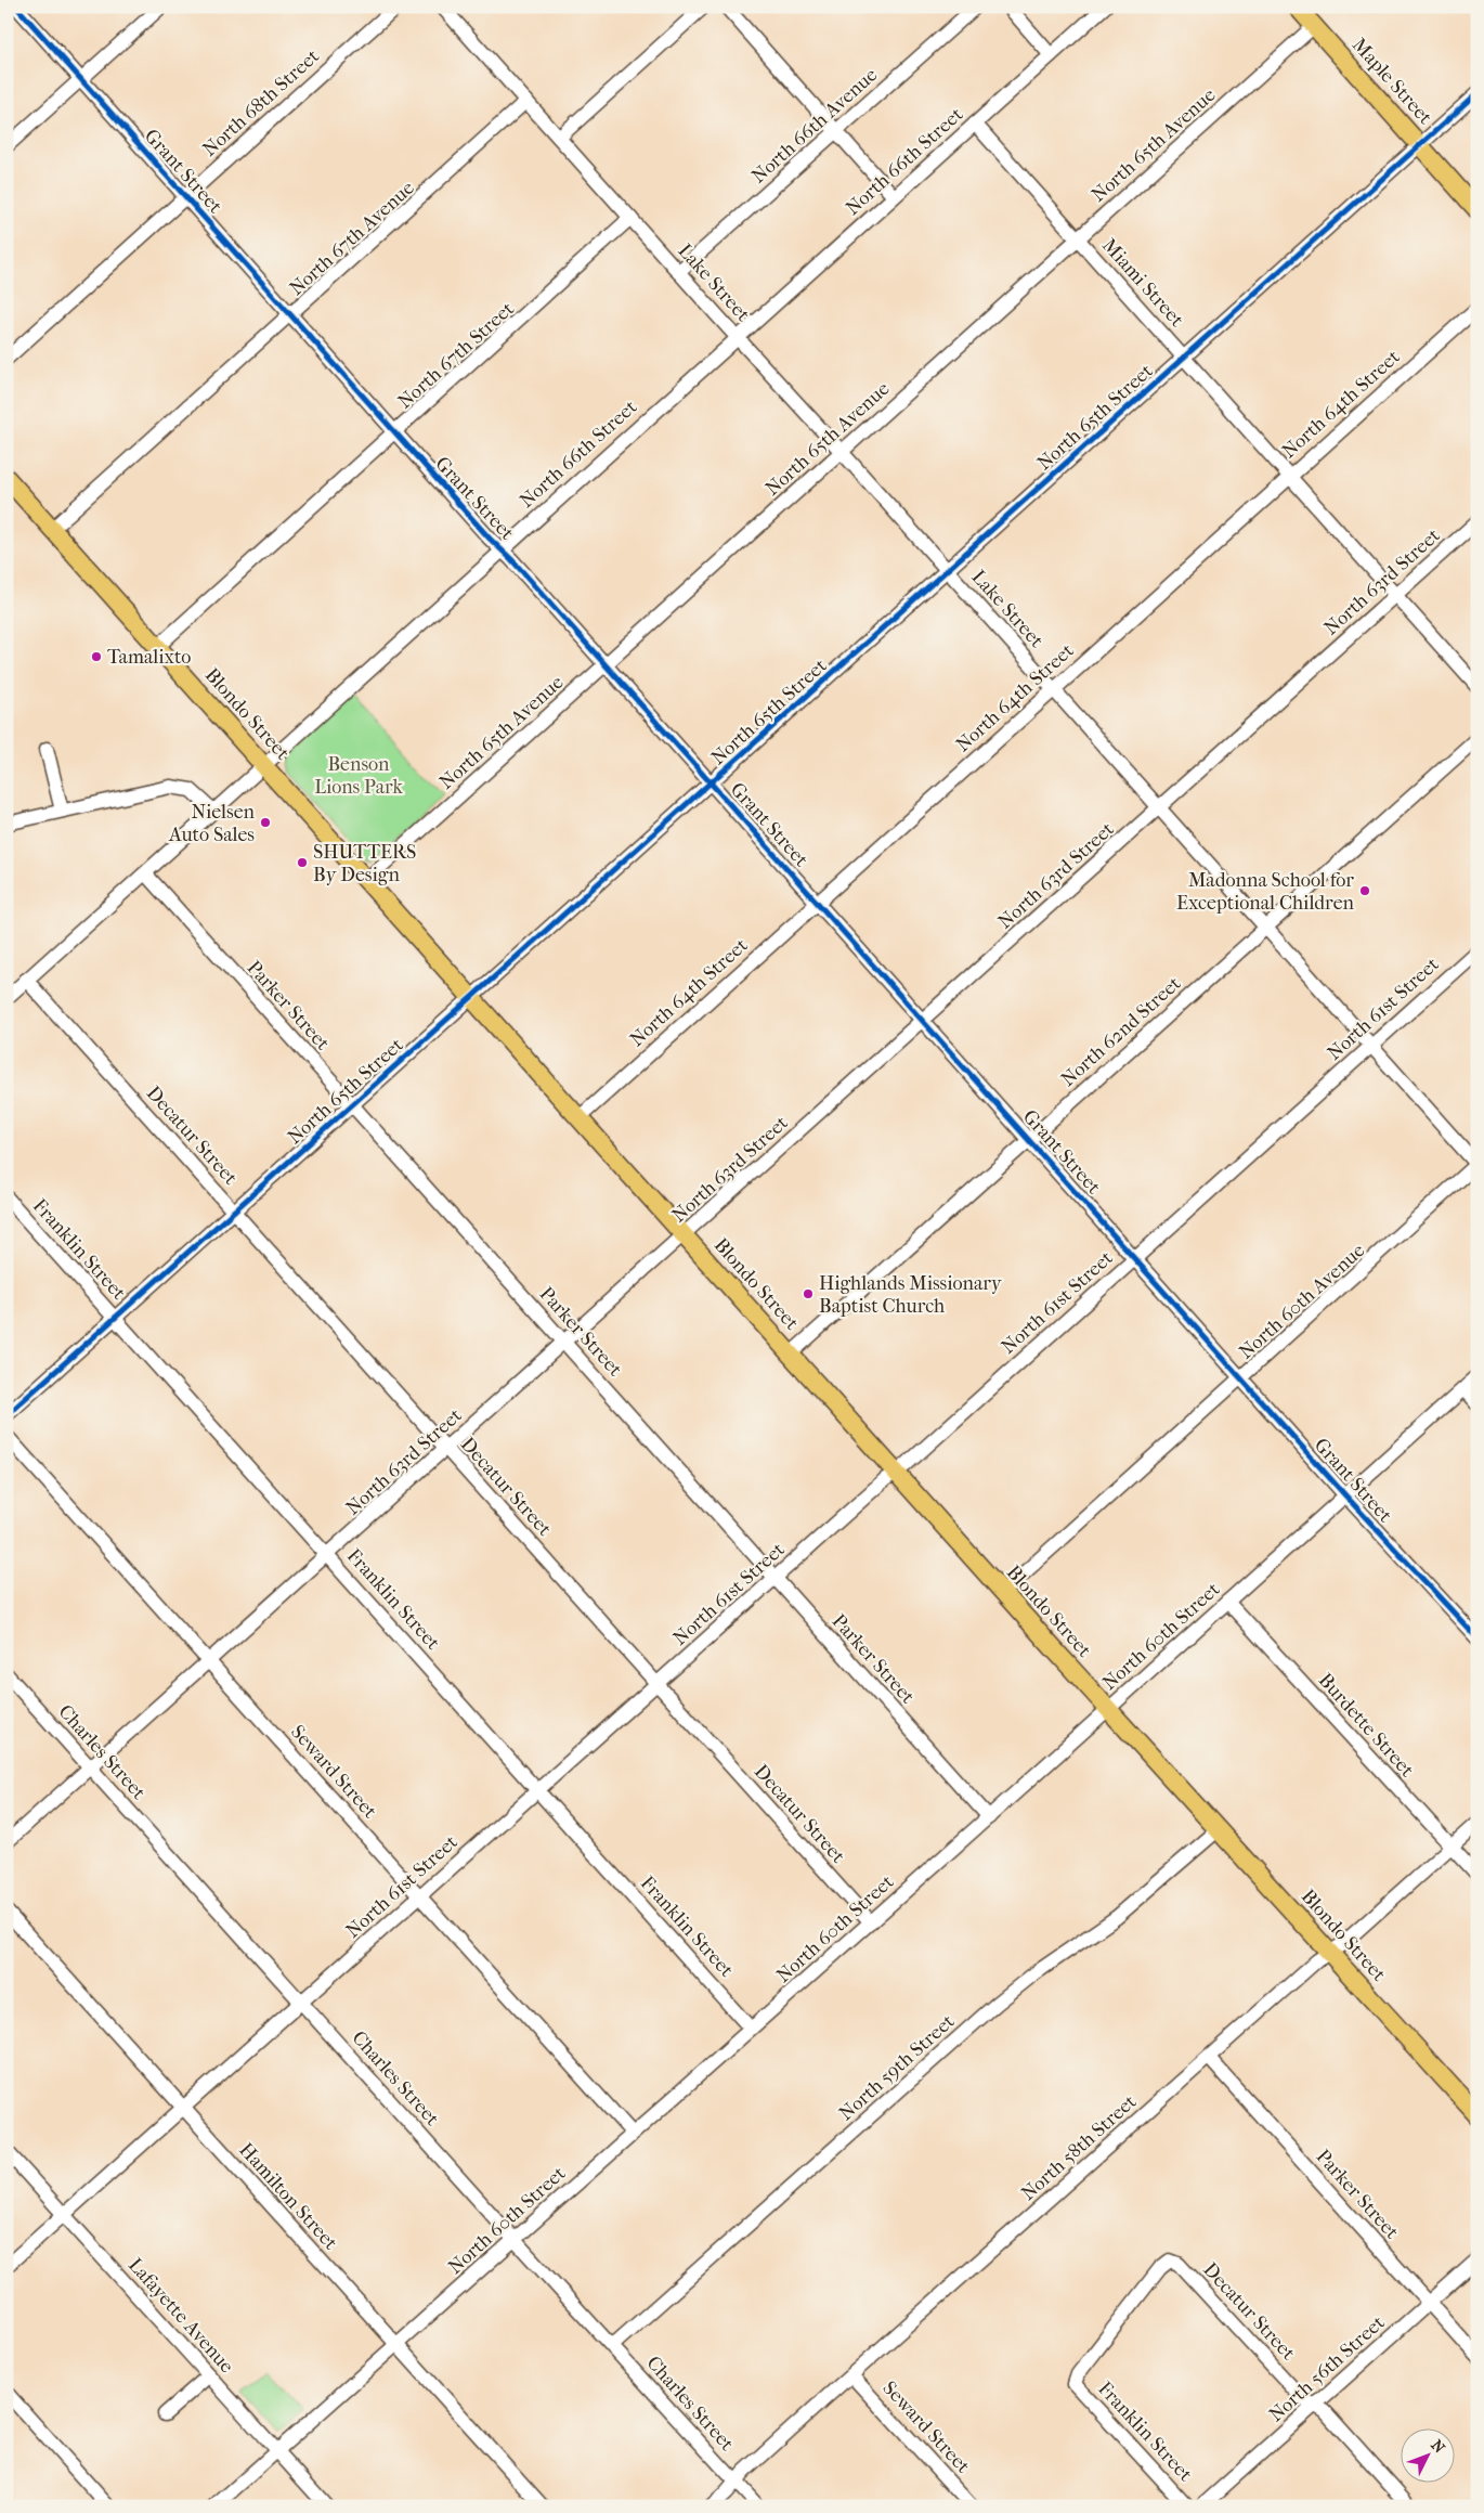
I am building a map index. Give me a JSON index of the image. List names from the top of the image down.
{
  "streets": {
    "main road": ["Maple Street", "Blondo Street"],
    "street": [
      "North 68th Street",
      "North 66th Avenue",
      "North 65th Avenue",
      "North 66th Street",
      "Grant Street",
      "North 67th Avenue",
      "Lake Street",
      "Miami Street",
      "North 67th Street",
      "North 64th Street",
      "North 65th Street",
      "North 63rd Street",
      "Parker Street",
      "North 61st Street",
      "North 62nd Street",
      "Decatur Street",
      "Franklin Street",
      "North 60th Avenue",
      "North 60th Street",
      "Burdette Street",
      "Charles Street",
      "Seward Street",
      "North 59th Street",
      "North 58th Street",
      "Hamilton Street",
      "Lafayette Avenue",
      "North 56th Street"
    ]
  },
  "crossings": [
    ["Maple Street", "North 65th Avenue"],
    ["Maple Street", "North 65th Street"],
    ["North 68th Street", "Grant Street"],
    ["North 66th Avenue", "Lake Street"],
    ["North 65th Avenue", "Grant Street"],
    ["North 65th Avenue", "Lake Street"],
    ["North 65th Avenue", "Miami Street"],
    ["North 65th Avenue", "Blondo Street"],
    ["North 66th Street", "Grant Street"],
    ["North 66th Street", "Lake Street"],
    ["North 66th Street", "Miami Street"],
    ["North 66th Street", "Blondo Street"],
    ["North 66th Street", "Parker Street"],
    ["North 66th Street", "Decatur Street"],
    ["Grant Street", "North 67th Avenue"],
    ["Grant Street", "North 67th Street"],
    ["Grant Street", "North 64th Street"],
    ["Grant Street", "North 65th Street"],
    ["Grant Street", "North 63rd Street"],
    ["Grant Street", "North 61st Street"],
    ["Grant Street", "North 62nd Street"],
    ["Grant Street", "North 60th Avenue"],
    ["Grant Street", "North 60th Street"],
    ["North 67th Avenue", "Lake Street"],
    ["North 67th Avenue", "Blondo Street"],
    ["Lake Street", "North 67th Street"],
    ["Lake Street", "North 64th Street"],
    ["Lake Street", "North 65th Street"],
    ["Lake Street", "North 63rd Street"],
    ["Lake Street", "North 61st Street"],
    ["Lake Street", "North 62nd Street"],
    ["Lake Street", "North 60th Avenue"],
    ["Miami Street", "North 64th Street"],
    ["Miami Street", "North 65th Street"],
    ["Miami Street", "North 63rd Street"],
    ["North 67th Street", "Blondo Street"],
    ["North 64th Street", "Blondo Street"],
    ["North 65th Street", "Blondo Street"],
    ["North 65th Street", "Parker Street"],
    ["North 65th Street", "Decatur Street"],
    ["North 65th Street", "Franklin Street"],
    ["North 63rd Street", "Blondo Street"],
    ["North 63rd Street", "Parker Street"],
    ["North 63rd Street", "Decatur Street"],
    ["North 63rd Street", "Franklin Street"],
    ["North 63rd Street", "Charles Street"],
    ["North 63rd Street", "Seward Street"],
    ["Blondo Street", "North 61st Street"],
    ["Blondo Street", "North 62nd Street"],
    ["Blondo Street", "North 60th Avenue"],
    ["Blondo Street", "North 60th Street"],
    ["Blondo Street", "North 59th Street"],
    ["Blondo Street", "North 58th Street"],
    ["Parker Street", "North 61st Street"],
    ["Parker Street", "North 60th Street"],
    ["Parker Street", "North 58th Street"],
    ["Parker Street", "North 56th Street"],
    ["North 61st Street", "Decatur Street"],
    ["North 61st Street", "Franklin Street"],
    ["North 61st Street", "Charles Street"],
    ["North 61st Street", "Seward Street"],
    ["North 61st Street", "Hamilton Street"],
    ["North 61st Street", "Lafayette Avenue"],
    ["Decatur Street", "Franklin Street"],
    ["Decatur Street", "North 60th Street"],
    ["Decatur Street", "North 56th Street"],
    ["Franklin Street", "North 60th Street"],
    ["North 60th Street", "Burdette Street"],
    ["North 60th Street", "Charles Street"],
    ["North 60th Street", "Seward Street"],
    ["North 60th Street", "Hamilton Street"],
    ["North 60th Street", "Lafayette Avenue"],
    ["Burdette Street", "North 58th Street"],
    ["Charles Street", "North 59th Street"],
    ["Charles Street", "North 58th Street"],
    ["Seward Street", "North 58th Street"]
  ],
  "parks": ["Benson Lions Park"],
  "places": [
    "Tamalixto",
    "Nielsen Auto Sales",
    "SHUTTERS By Design",
    "Madonna School for Exceptional Children",
    "Highlands Missionary Baptist Church"
  ],
  "north": "top right"
}
